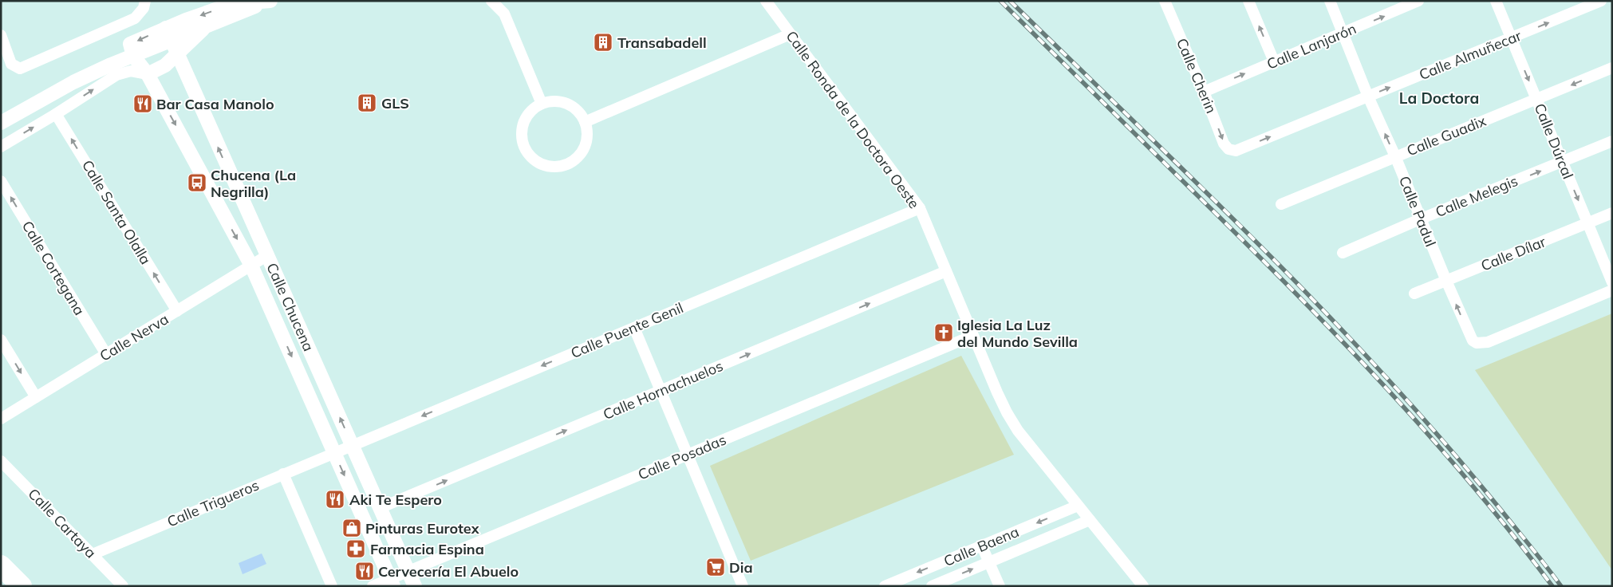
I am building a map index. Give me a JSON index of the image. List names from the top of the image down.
{
  "streets": {
    "street": [
      "Calle Lanjarón",
      "Calle Almuñecar",
      "Calle Cherin",
      "Calle Ronda de la Doctora Oeste",
      "Calle Guadix",
      "Calle Dúrcal",
      "Calle Melegis",
      "Calle Padul",
      "Calle Santa Olalla",
      "Calle Dílar",
      "Calle Cortegana",
      "Calle Chucena",
      "Calle Puente Genil",
      "Calle Nerva",
      "Calle Hornachuelos",
      "Calle Posadas",
      "Calle Trigueros",
      "Calle Cartaya",
      "Calle Baena"
    ]
  },
  "crossings": [
    ["Calle Lanjarón", "Calle Cherin"],
    ["Calle Lanjarón", "Calle Padul"],
    ["Calle Almuñecar", "Calle Cherin"],
    ["Calle Almuñecar", "Calle Dúrcal"],
    ["Calle Almuñecar", "Calle Padul"],
    ["Calle Ronda de la Doctora Oeste", "Calle Puente Genil"],
    ["Calle Ronda de la Doctora Oeste", "Calle Hornachuelos"],
    ["Calle Ronda de la Doctora Oeste", "Calle Posadas"],
    ["Calle Ronda de la Doctora Oeste", "Calle Baena"],
    ["Calle Guadix", "Calle Dúrcal"],
    ["Calle Guadix", "Calle Padul"],
    ["Calle Dúrcal", "Calle Melegis"],
    ["Calle Dúrcal", "Calle Dílar"],
    ["Calle Melegis", "Calle Padul"],
    ["Calle Padul", "Calle Dílar"],
    ["Calle Santa Olalla", "Calle Nerva"],
    ["Calle Cortegana", "Calle Nerva"],
    ["Calle Chucena", "Calle Puente Genil"],
    ["Calle Chucena", "Calle Nerva"],
    ["Calle Chucena", "Calle Hornachuelos"],
    ["Calle Chucena", "Calle Posadas"],
    ["Calle Chucena", "Calle Trigueros"],
    ["Calle Puente Genil", "Calle Trigueros"],
    ["Calle Trigueros", "Calle Cartaya"]
  ],
  "one_way": [
    "Calle Lanjarón",
    "Calle Almuñecar",
    "Calle Cherin",
    "Calle Dúrcal",
    "Calle Melegis",
    "Calle Santa Olalla",
    "Calle Puente Genil",
    "Calle Hornachuelos"
  ],
  "districts": ["La Doctora"],
  "places": {
    "building": ["Transabadell", "GLS"],
    "restaurant": ["Bar Casa Manolo", "Aki Te Espero", "Cervecería El Abuelo"],
    "bus stop": ["Chucena (La Negrilla)"],
    "church": ["Iglesia La Luz del Mundo Sevilla"],
    "shop": ["Pinturas Eurotex"],
    "pharmacy": ["Farmacia Espina"],
    "supermarket": ["Dia"]
  }
}
